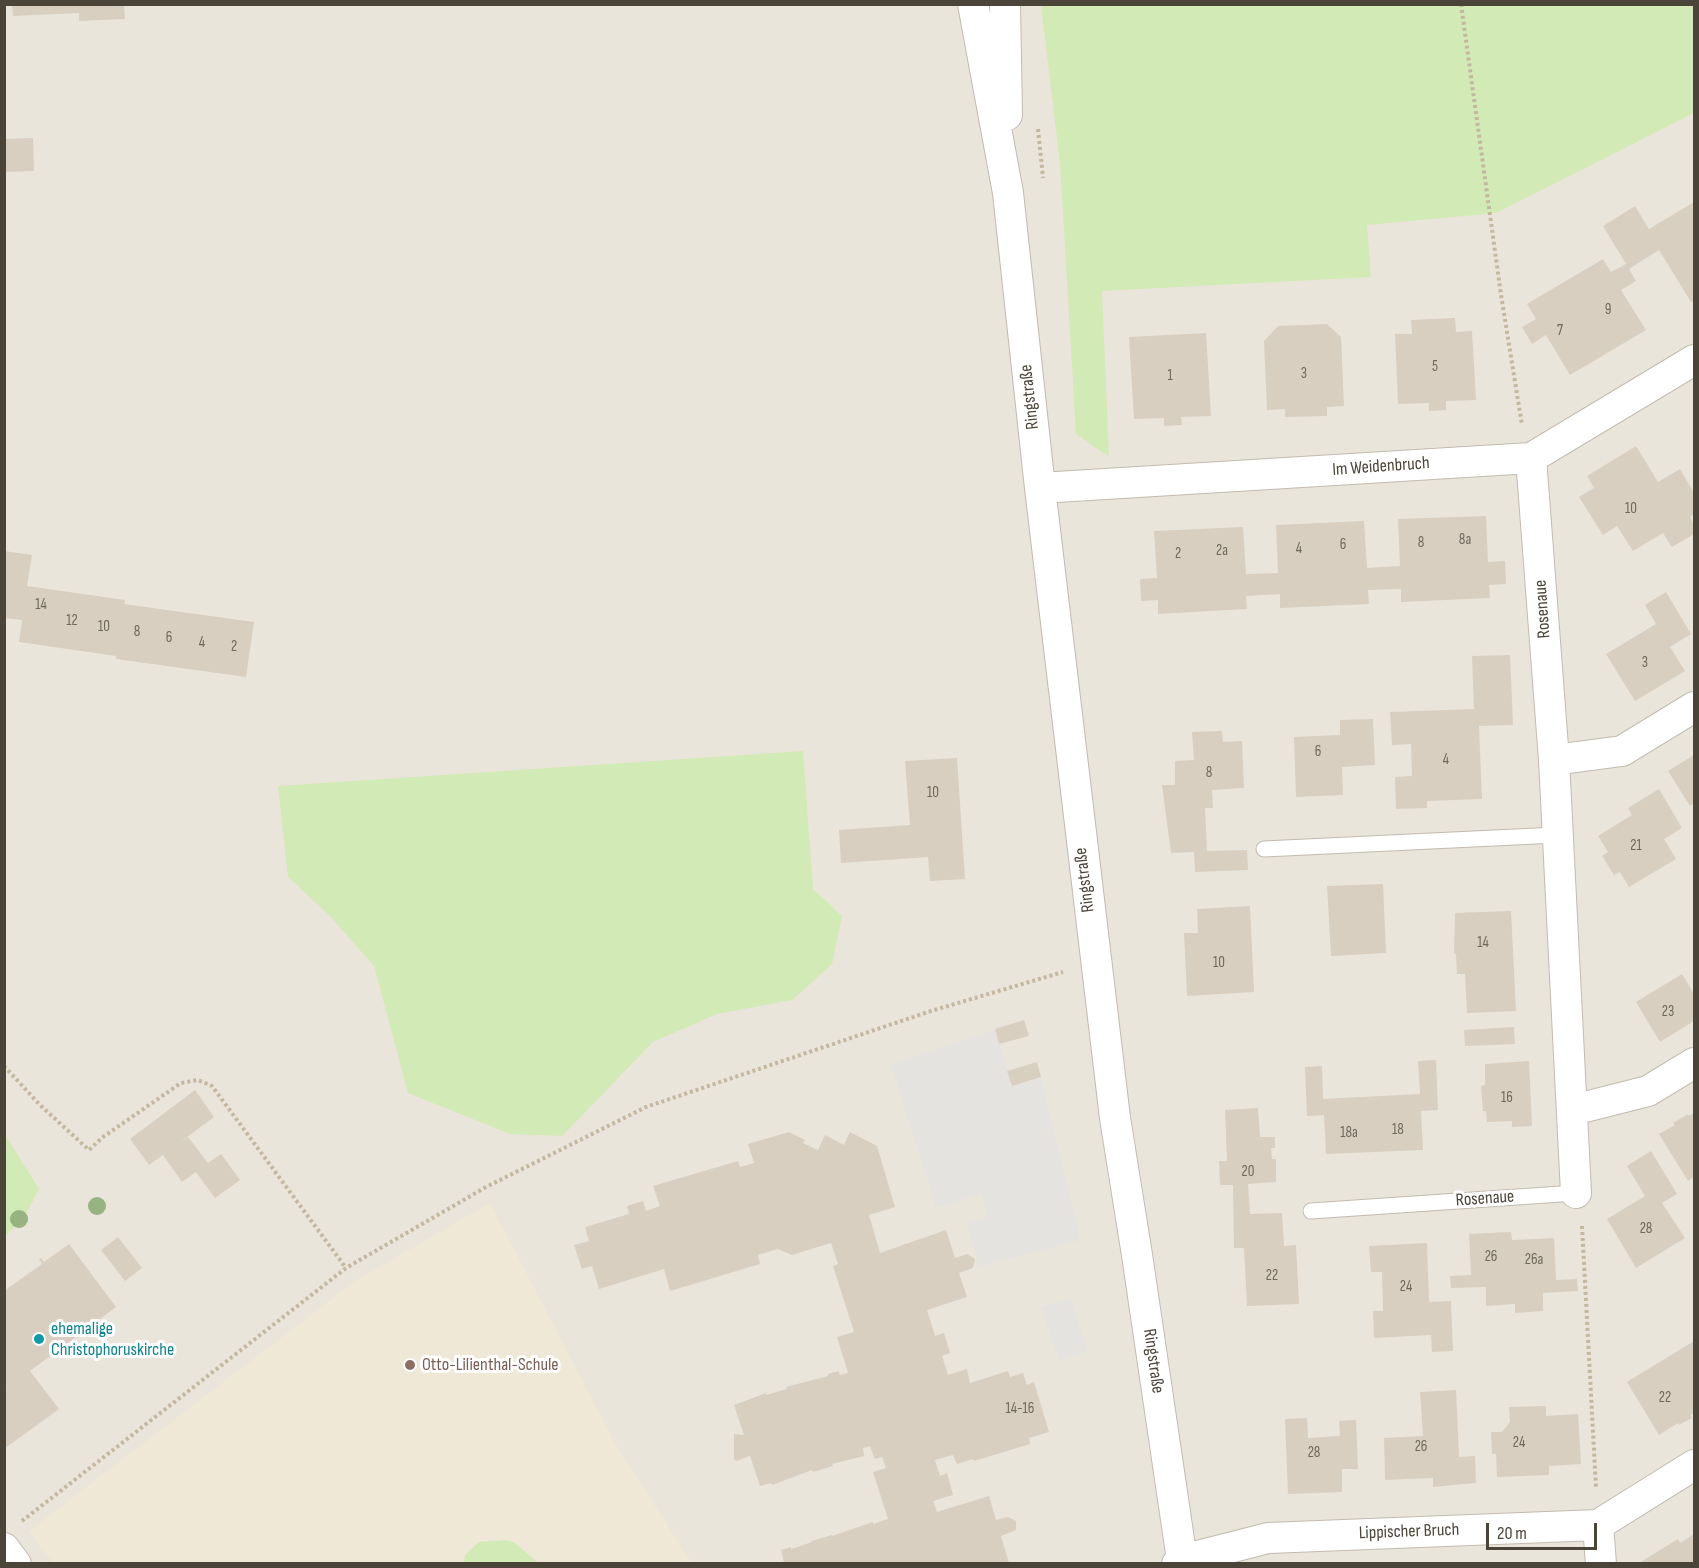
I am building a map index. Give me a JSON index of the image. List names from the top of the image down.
{
  "streets": {
    "street": [
      "Ringstraße",
      "Im Weidenbruch",
      "Rosenaue",
      "Lippischer Bruch"
    ]
  },
  "crossings": [
    ["Ringstraße", "Im Weidenbruch"],
    ["Ringstraße", "Lippischer Bruch"],
    ["Im Weidenbruch", "Rosenaue"]
  ],
  "places": ["ehemalige Christophoruskirche", "Otto-Lilienthal-Schule"],
  "house_numbers": [
    "9",
    "7",
    "5",
    "3",
    "1",
    "10",
    "8a",
    "8",
    "6",
    "4",
    "2a",
    "2",
    "14",
    "12",
    "10",
    "8",
    "6",
    "4",
    "2",
    "3",
    "6",
    "4",
    "8",
    "10",
    "21",
    "14",
    "10",
    "23",
    "16",
    "18",
    "18a",
    "20",
    "28",
    "26",
    "26a",
    "22",
    "24",
    "22",
    "14-16",
    "24",
    "26",
    "28"
  ],
  "scale_bar": "20 m"
}
